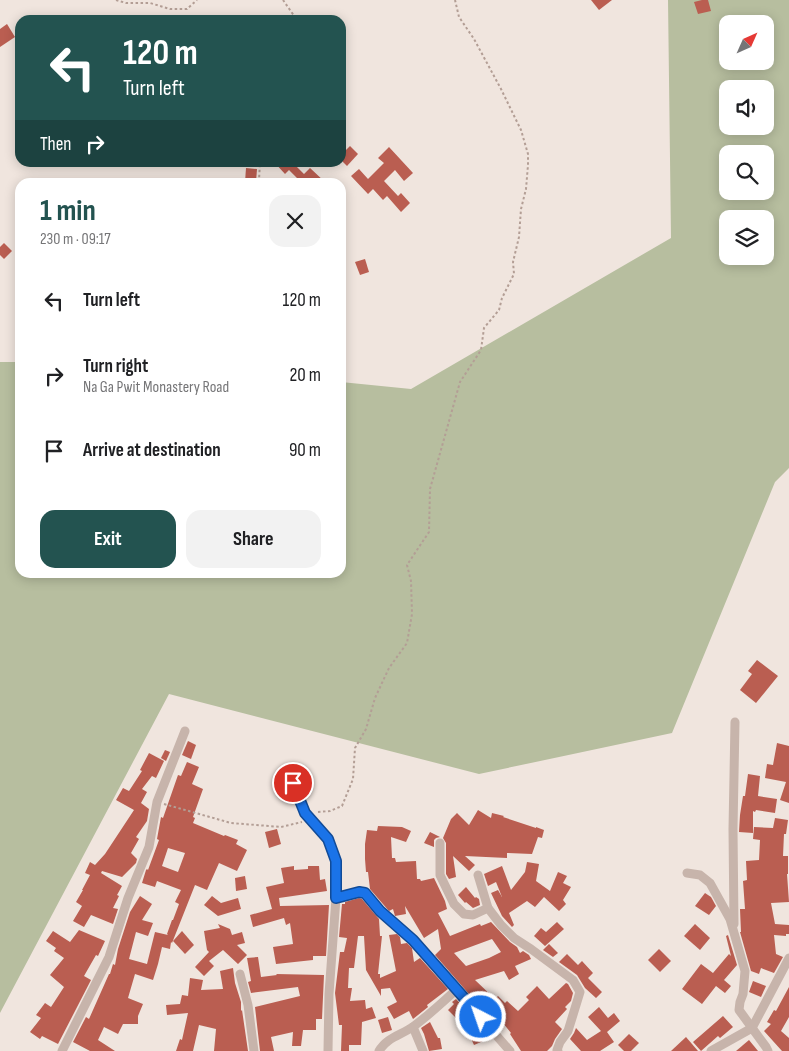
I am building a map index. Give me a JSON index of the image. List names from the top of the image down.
{
  "north": "top right",
  "page": {
    "turn": ["120 m", "Turn left"],
    "then": "Then",
    "heading": ["1 min", "230 m · 09:17"],
    "list": [
      {
        "name": "Turn left",
        "value": "120 m"
      },
      {
        "name": "Turn right",
        "note": "Na Ga Pwit Monastery Road",
        "value": "20 m"
      },
      {
        "name": "Arrive at destination",
        "value": "90 m"
      }
    ],
    "buttons": ["Exit", "Share"]
  }
}
